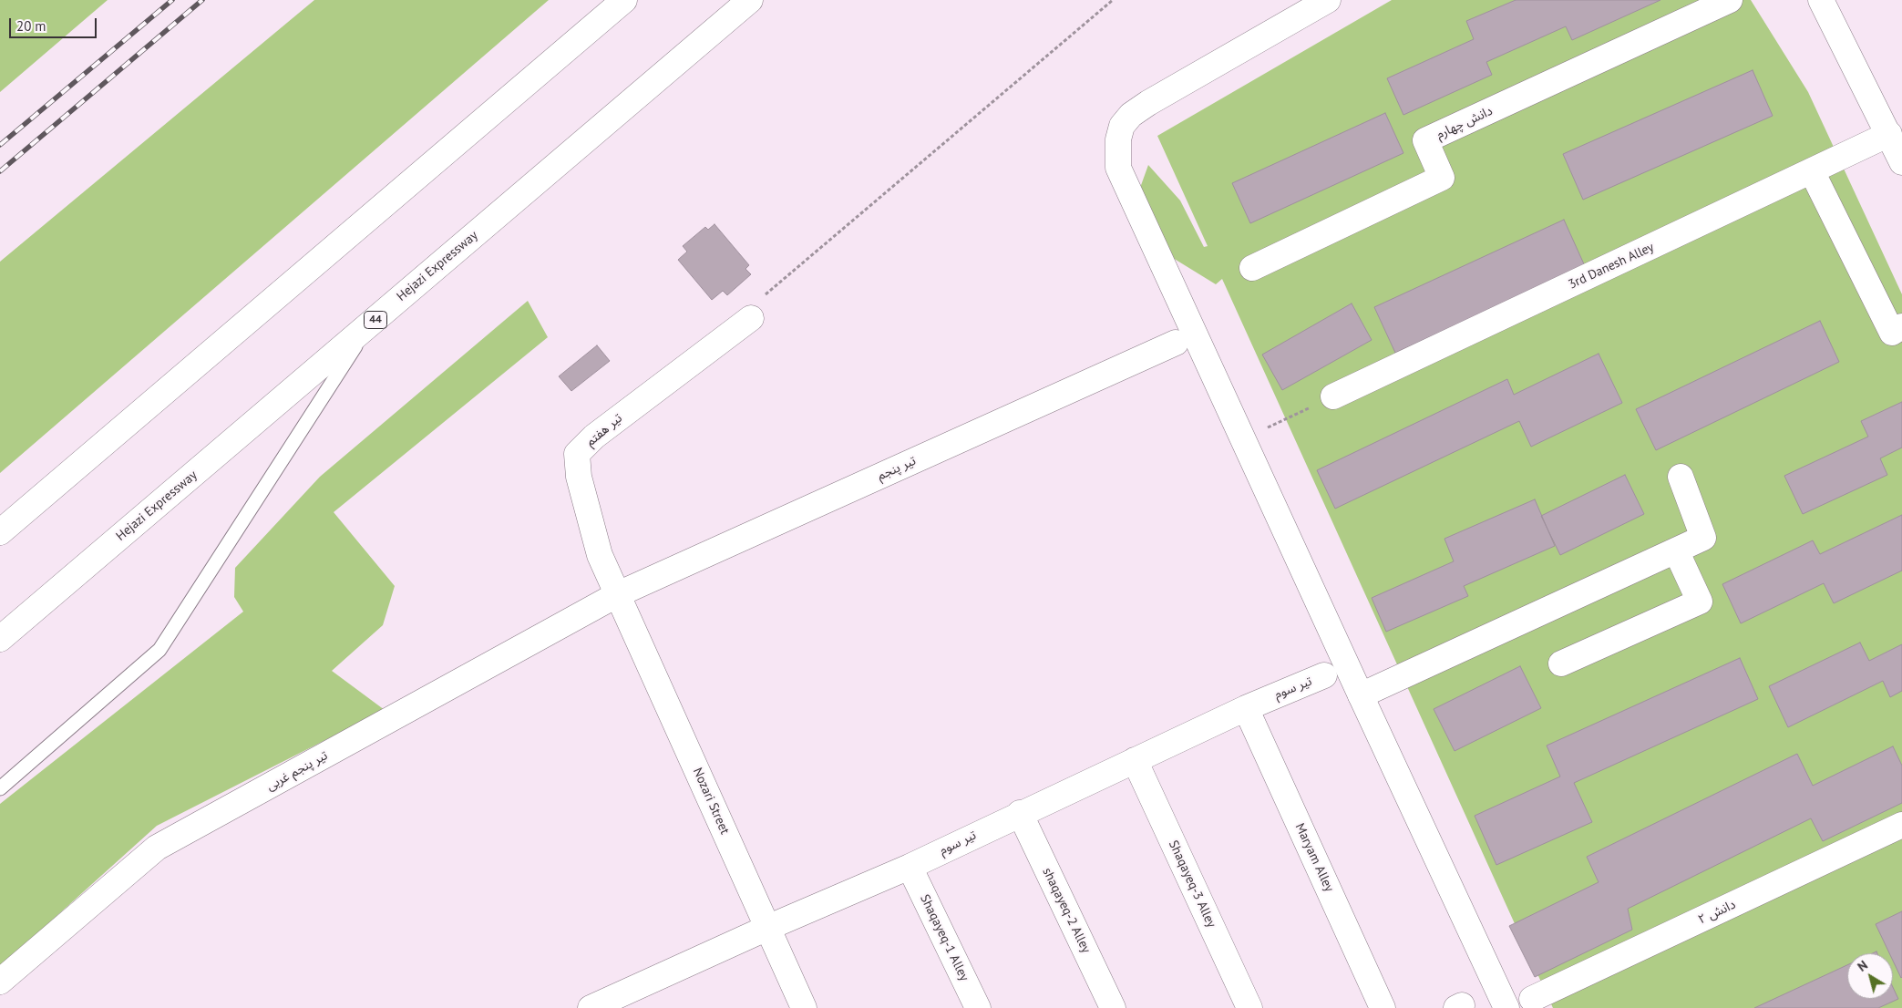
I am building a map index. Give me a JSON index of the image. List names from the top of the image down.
{
  "streets": {
    "main road": [
      "دانش چهارم",
      "Hejazi Expressway",
      "3rd Danesh Alley",
      "44",
      "تیر هفتم",
      "تیر پنجم",
      "تیر سوم",
      "تیر پنجم غربی",
      "Nozari Street",
      "Maryam Alley",
      "Shaqayeq-3 Alley",
      "shaqayeq-2 Alley",
      "دانش ۲",
      "Shaqayeq-1 Alley"
    ]
  },
  "crossings": [
    ["تیر هفتم", "تیر پنجم"],
    ["تیر هفتم", "تیر پنجم غربی"],
    ["تیر هفتم", "Nozari Street"],
    ["تیر پنجم", "تیر پنجم غربی"],
    ["تیر پنجم", "Nozari Street"],
    ["تیر سوم", "Nozari Street"],
    ["تیر سوم", "Maryam Alley"],
    ["تیر سوم", "Shaqayeq-3 Alley"],
    ["تیر سوم", "shaqayeq-2 Alley"],
    ["تیر سوم", "Shaqayeq-1 Alley"],
    ["تیر پنجم غربی", "Nozari Street"]
  ],
  "scale_bar": "20 m",
  "north": "top left"
}
